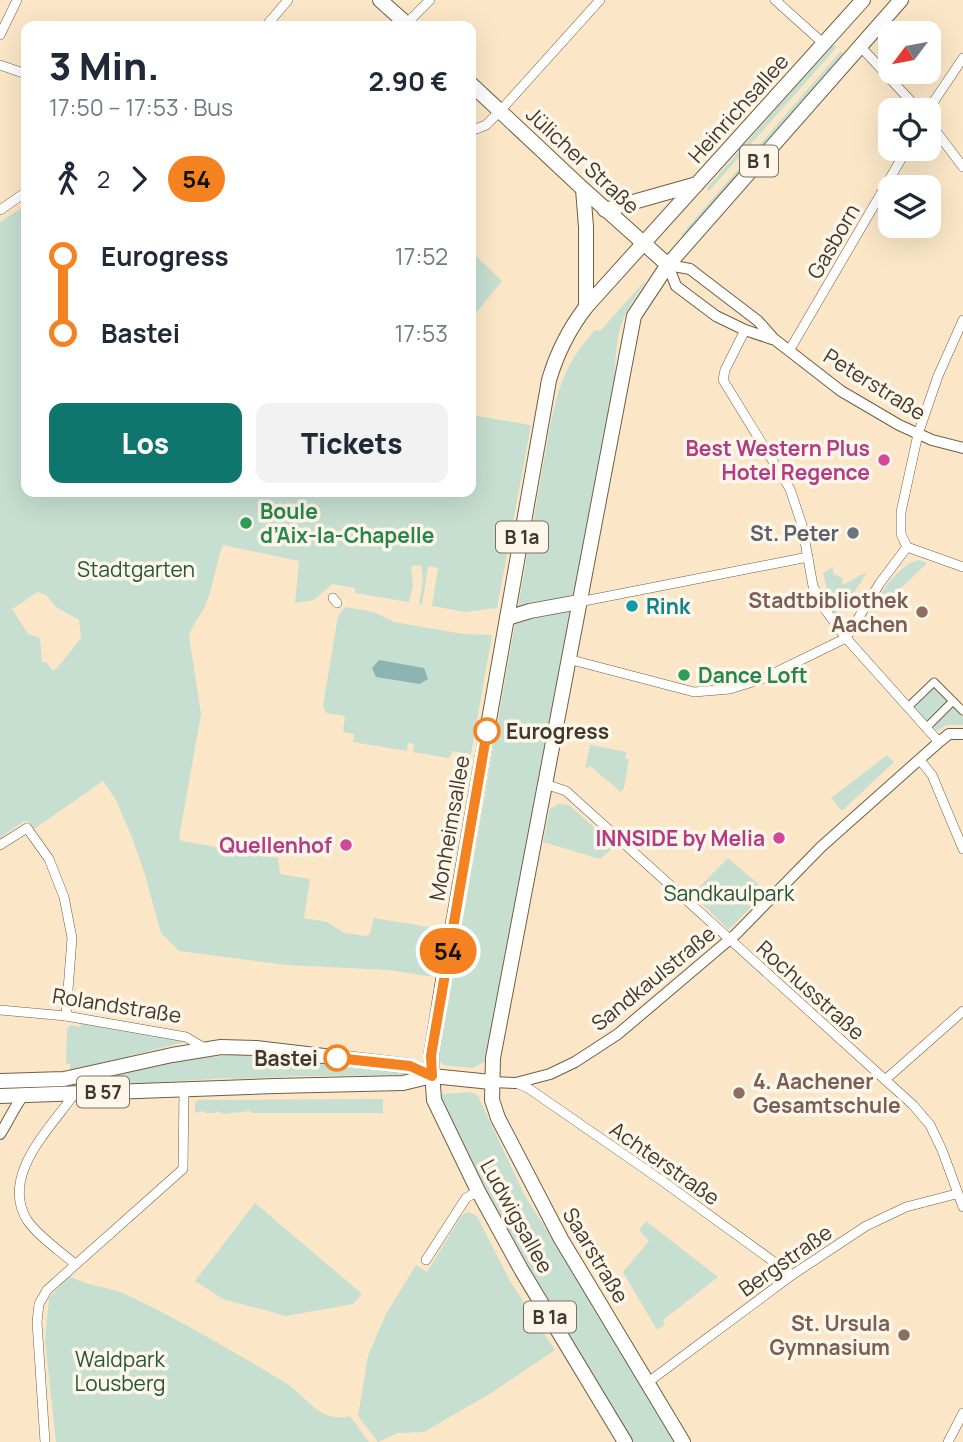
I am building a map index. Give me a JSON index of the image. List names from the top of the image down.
{
  "streets": {
    "main road": [
      "Heinrichsallee",
      "Jülicher Straße",
      "B 1",
      "B 1a",
      "Monheimsallee",
      "Rolandstraße",
      "B 57",
      "Ludwigsallee",
      "Saarstraße"
    ],
    "street": [
      "Gasborn",
      "Peterstraße",
      "Sandkaulstraße",
      "Rochusstraße",
      "Achterstraße",
      "Bergstraße"
    ]
  },
  "crossings": [
    ["Heinrichsallee", "Jülicher Straße"],
    ["Heinrichsallee", "Monheimsallee"],
    ["Jülicher Straße", "B 1"],
    ["Jülicher Straße", "Peterstraße"],
    ["Jülicher Straße", "B 1a"],
    ["Jülicher Straße", "Monheimsallee"],
    ["B 1", "Peterstraße"],
    ["B 1", "B 1a"],
    ["Gasborn", "Peterstraße"],
    ["Peterstraße", "B 1a"],
    ["B 1a", "Sandkaulstraße"],
    ["B 1a", "Rochusstraße"],
    ["B 1a", "B 57"],
    ["B 1a", "Saarstraße"],
    ["Monheimsallee", "Rolandstraße"],
    ["Monheimsallee", "B 57"],
    ["Monheimsallee", "Ludwigsallee"],
    ["Sandkaulstraße", "Rochusstraße"],
    ["Sandkaulstraße", "B 57"],
    ["Sandkaulstraße", "Achterstraße"],
    ["Sandkaulstraße", "Saarstraße"],
    ["Rochusstraße", "Bergstraße"],
    ["Rolandstraße", "B 57"],
    ["Rolandstraße", "Ludwigsallee"],
    ["B 57", "Ludwigsallee"],
    ["B 57", "Saarstraße"],
    ["Achterstraße", "Bergstraße"],
    ["Saarstraße", "Bergstraße"]
  ],
  "parks": ["Stadtgarten", "Sandkaulpark", "Waldpark Lousberg"],
  "places": [
    "Best Western Plus Hotel Regence",
    "Boule d’Aix-la-Chapelle",
    "St. Peter",
    "Rink",
    "Stadtbibliothek Aachen",
    "Dance Loft",
    "Eurogress",
    "INNSIDE by Melia",
    "Quellenhof",
    "Bastei",
    "4. Aachener Gesamtschule",
    "St. Ursula Gymnasium"
  ],
  "lines": ["bus line 54"],
  "north": "bottom left",
  "page": {
    "on_map": "54",
    "heading": ["3 Min.", "17:50 – 17:53 · Bus", "2.90 €"],
    "legs": ["2", "54"],
    "list": [
      {
        "name": "Eurogress",
        "value": "17:52"
      },
      {
        "name": "Bastei",
        "value": "17:53"
      }
    ],
    "buttons": ["Los", "Tickets"]
  }
}
